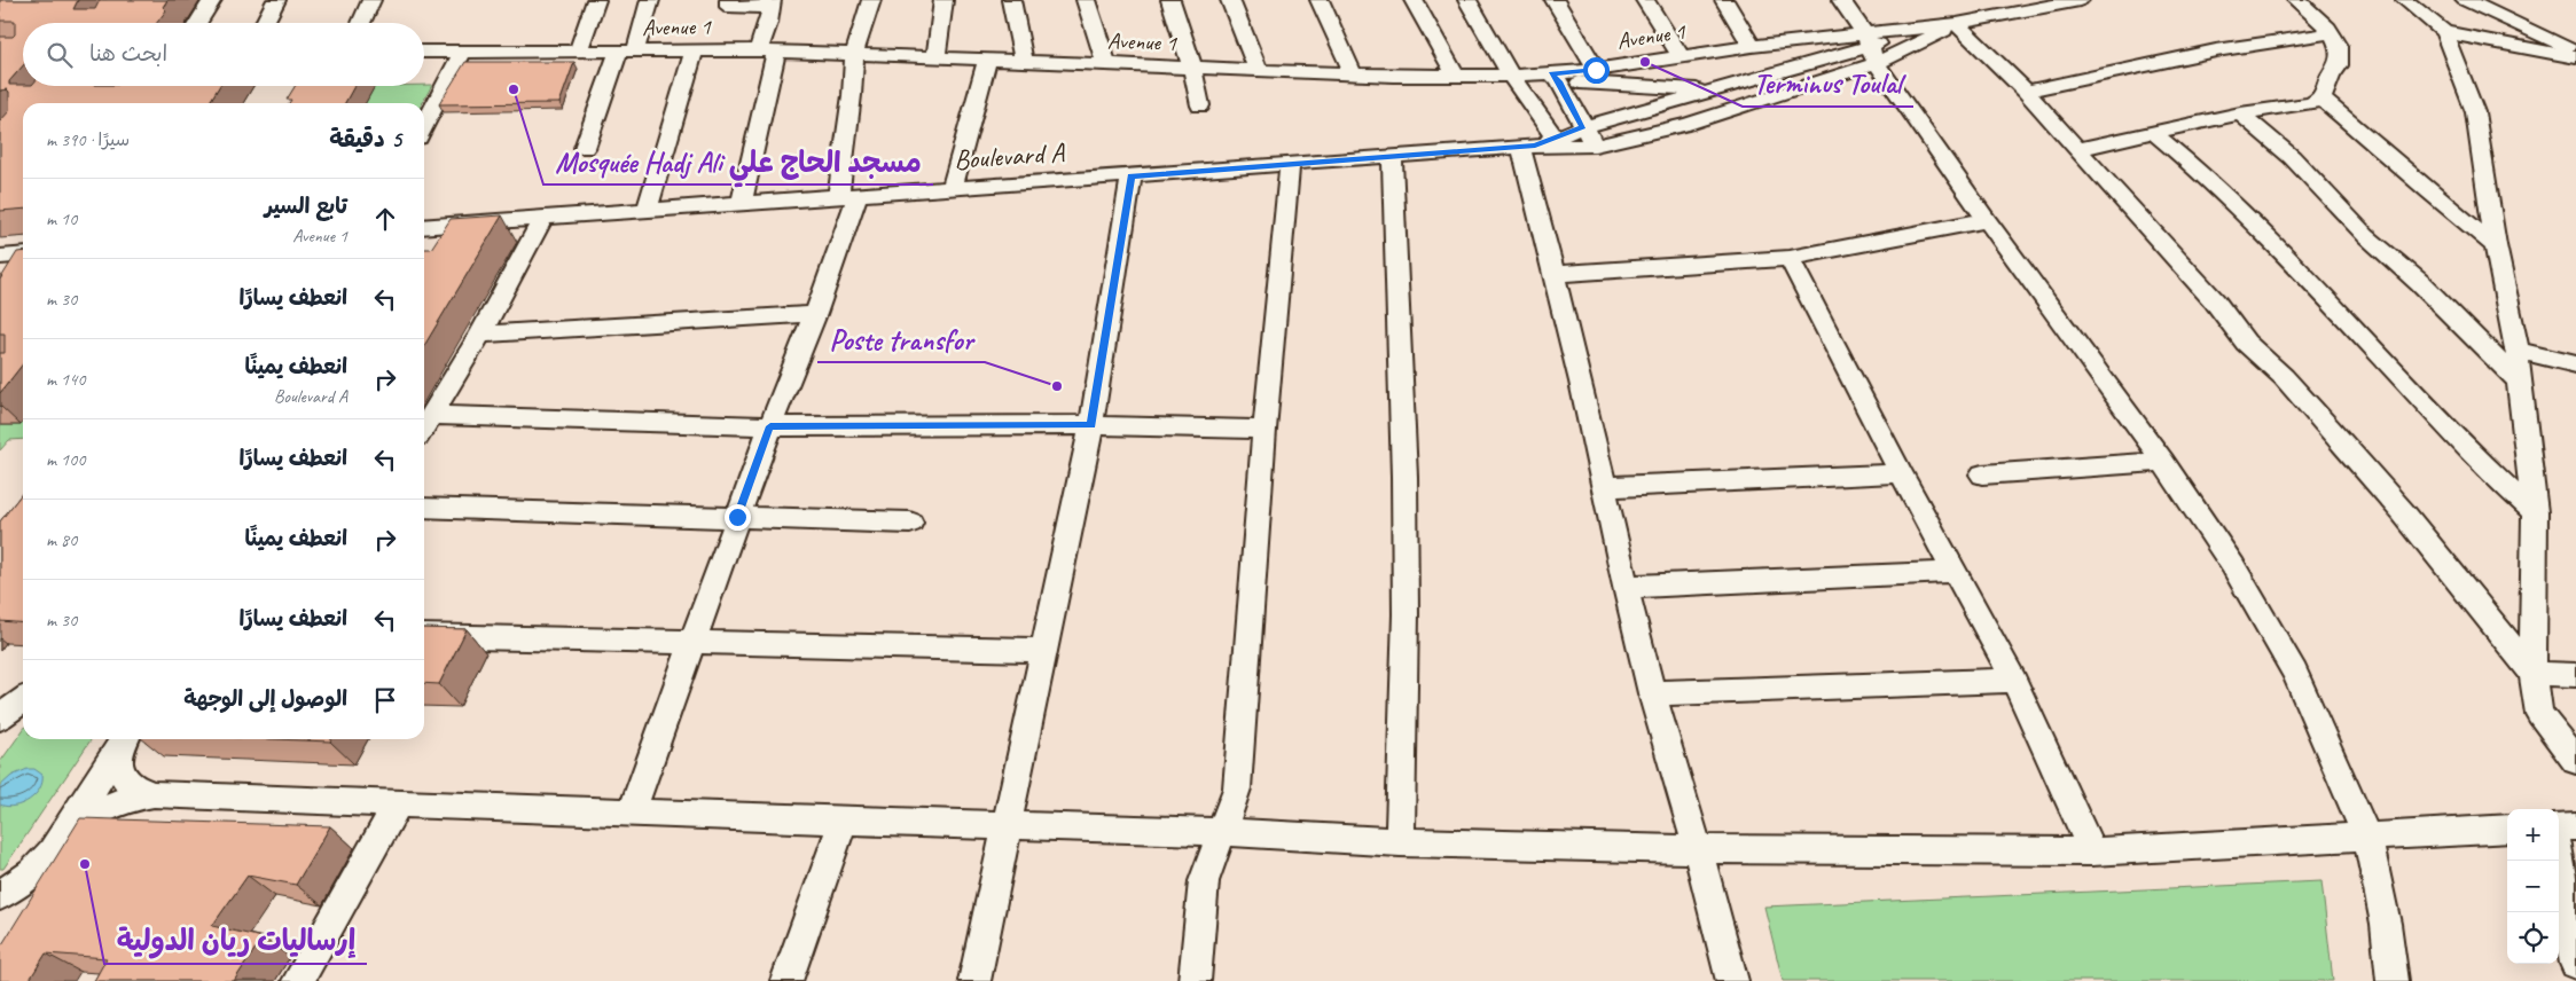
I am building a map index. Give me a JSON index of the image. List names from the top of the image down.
{
  "streets": {
    "street": ["Avenue 1", "Boulevard A"]
  },
  "crossings": [
    ["Avenue 1", "Boulevard A"]
  ],
  "places": [
    "Terminus Toulal",
    "Mosquée Hadj Ali مسجد الحاج علي",
    "Poste transfor",
    "إرساليات ریان الدولية"
  ],
  "page": {
    "search": "ابحث هنا",
    "heading": ["5 دقيقة", "سيرًا · 390 m"],
    "list": [
      ["تابع السير", "Avenue 1", "10 m"],
      ["انعطف يسارًا", "30 m"],
      ["انعطف يمينًا", "Boulevard A", "140 m"],
      ["انعطف يسارًا", "100 m"],
      ["انعطف يمينًا", "80 m"],
      ["انعطف يسارًا", "30 m"],
      "الوصول إلى الوجهة"
    ],
    "map_buttons": ["+", "−"]
  }
}
